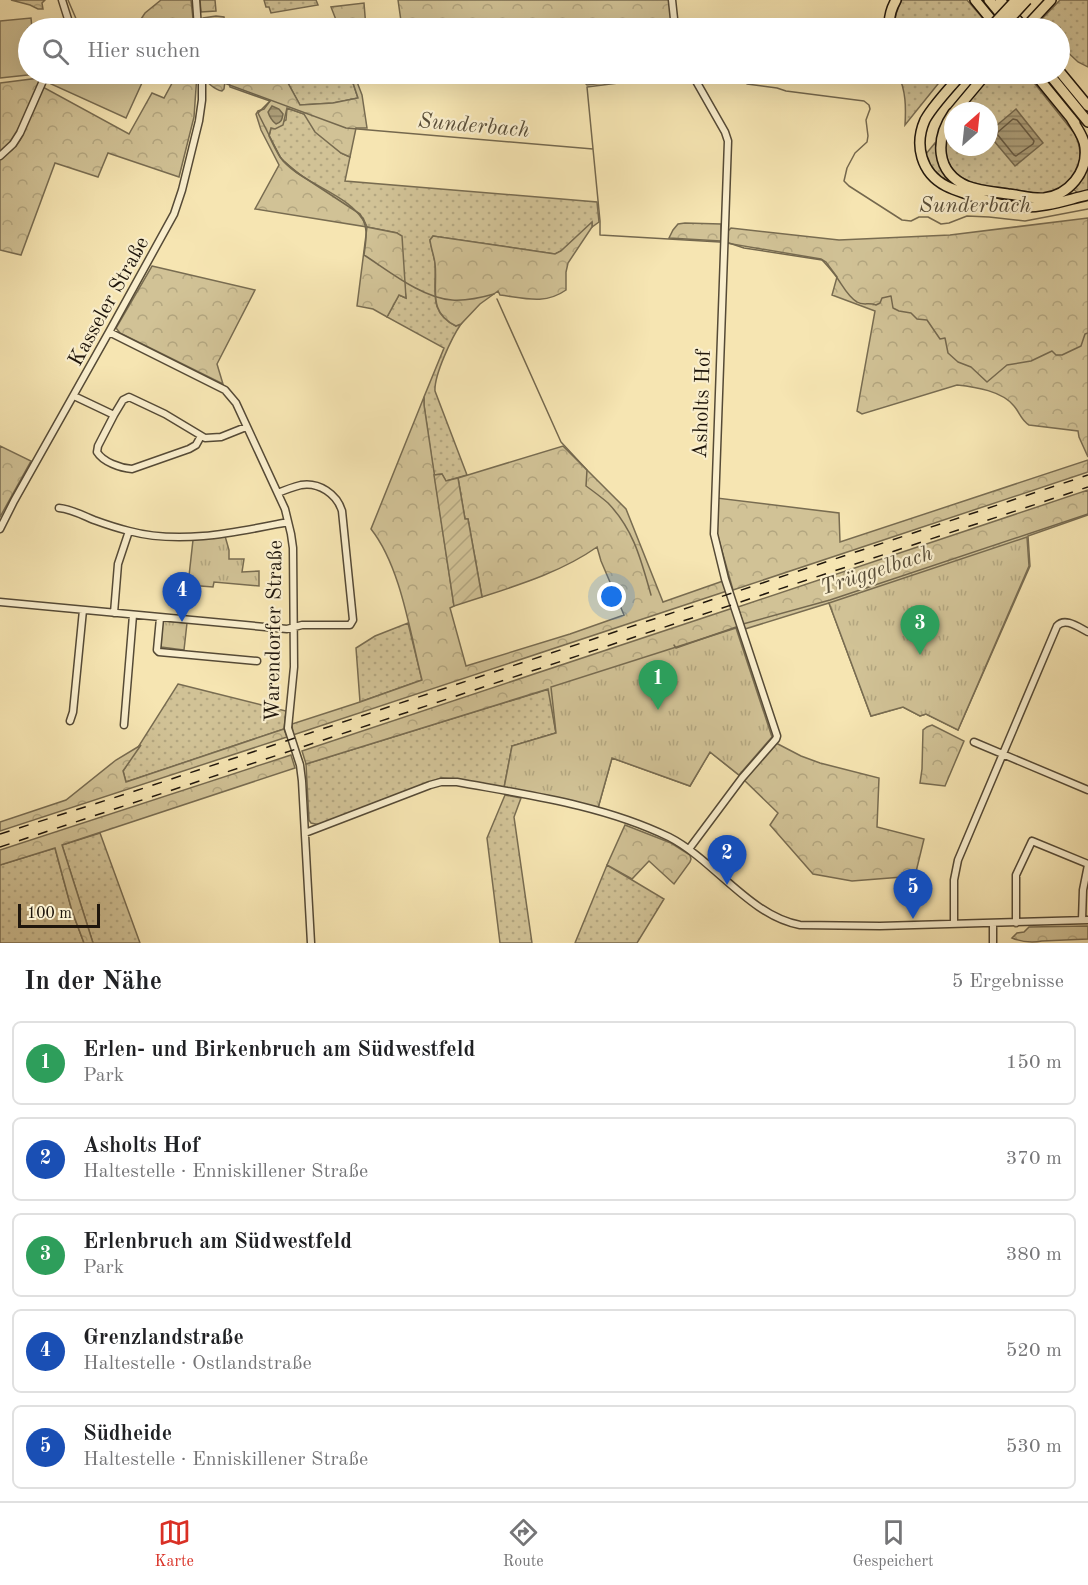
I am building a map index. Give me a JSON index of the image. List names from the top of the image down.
{
  "streets": {
    "street": ["Kasseler Straße", "Asholts Hof", "Warendorfer Straße"]
  },
  "crossings": [
    ["Kasseler Straße", "Warendorfer Straße"]
  ],
  "water": ["Sunderbach", "Trüggelbach"],
  "scale_bar": "100 m",
  "north": "top right",
  "page": {
    "search": "Hier suchen",
    "pins": [
      "4",
      "3",
      "1",
      "2",
      "5"
    ],
    "scale": "100 m",
    "heading": ["In der Nähe", "5 Ergebnisse"],
    "list": [
      {
        "mark": "1",
        "name": "Erlen- und Birkenbruch am Südwestfeld",
        "note": "Park",
        "value": "150 m"
      },
      {
        "mark": "2",
        "name": "Asholts Hof",
        "note": "Haltestelle · Enniskillener Straße",
        "value": "370 m"
      },
      {
        "mark": "3",
        "name": "Erlenbruch am Südwestfeld",
        "note": "Park",
        "value": "380 m"
      },
      {
        "mark": "4",
        "name": "Grenzlandstraße",
        "note": "Haltestelle · Ostlandstraße",
        "value": "520 m"
      },
      {
        "mark": "5",
        "name": "Südheide",
        "note": "Haltestelle · Enniskillener Straße",
        "value": "530 m"
      }
    ],
    "nav": ["Karte", "Route", "Gespeichert"]
  }
}
